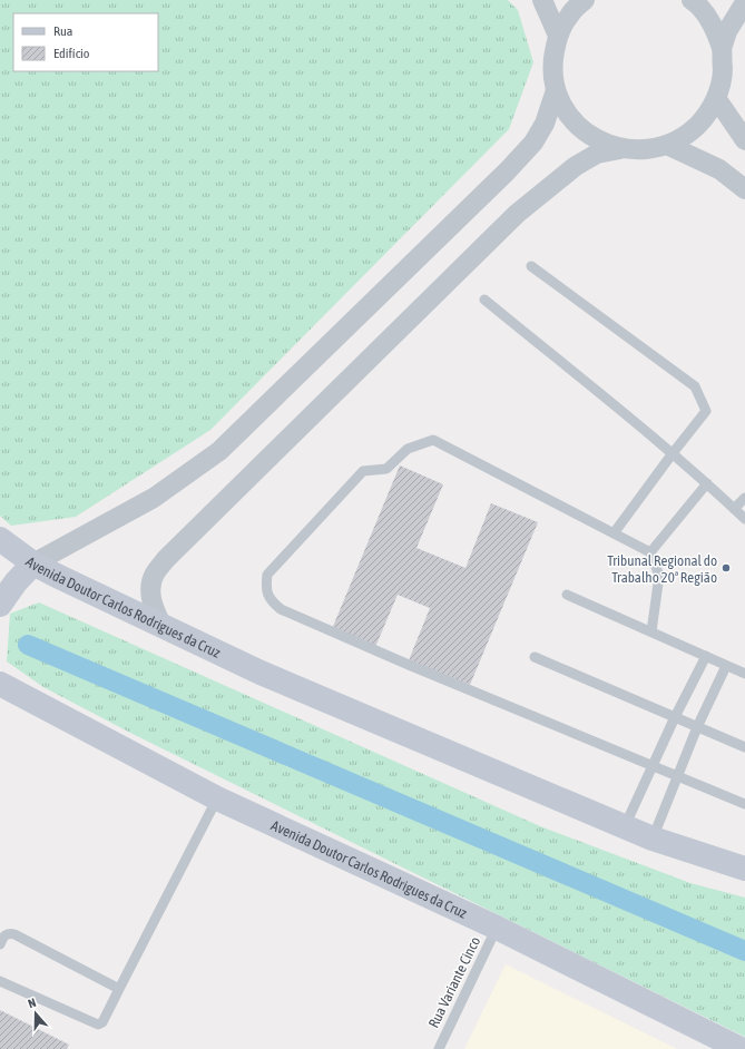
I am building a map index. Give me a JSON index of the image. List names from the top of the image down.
{
  "streets": {
    "main road": ["Avenida Doutor Carlos Rodrigues da Cruz"],
    "lane": ["Rua Variante Cinco"]
  },
  "crossings": [
    ["Avenida Doutor Carlos Rodrigues da Cruz", "Rua Variante Cinco"]
  ],
  "places": ["Tribunal Regional do Trabalho 20ª Região"],
  "legend": ["Rua", "Edifício"],
  "north": "top"
}
